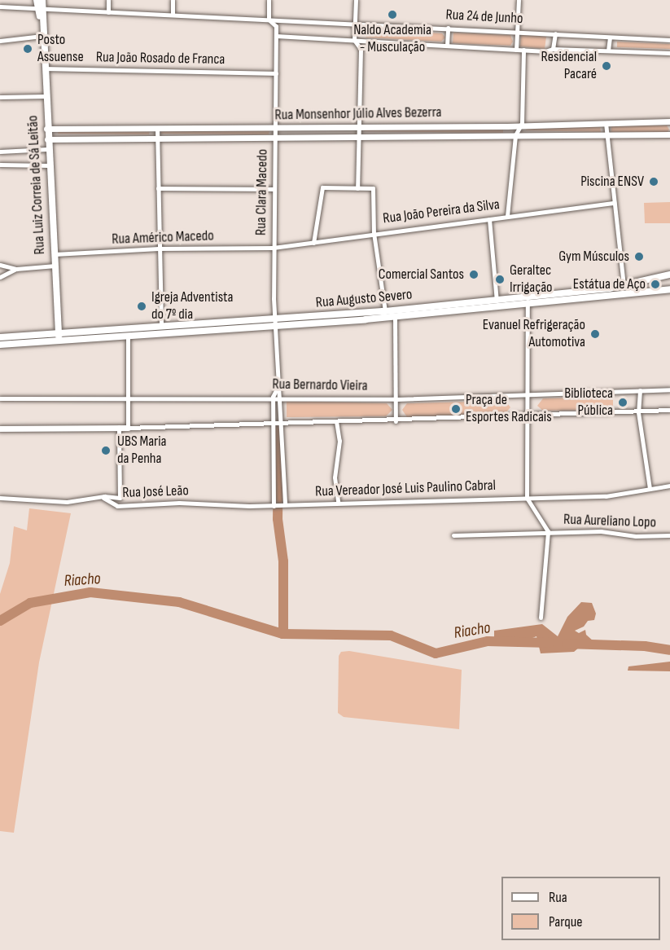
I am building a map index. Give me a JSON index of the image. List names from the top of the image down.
{
  "streets": {
    "main road": ["Rua Luiz Correia de Sá Leitão", "Rua Augusto Severo"],
    "street": [
      "Rua 24 de Junho",
      "Rua João Rosado de Franca",
      "Rua Monsenhor Júlio Alves Bezerra",
      "Rua Clara Macedo",
      "Rua João Pereira da Silva",
      "Rua Américo Macedo",
      "Rua Bernardo Vieira",
      "Rua Vereador José Luis Paulino Cabral",
      "Rua José Leão",
      "Rua Aureliano Lopo"
    ]
  },
  "crossings": [
    ["Rua 24 de Junho", "Rua Luiz Correia de Sá Leitão"],
    ["Rua 24 de Junho", "Rua Clara Macedo"],
    ["Rua João Rosado de Franca", "Rua Luiz Correia de Sá Leitão"],
    ["Rua João Rosado de Franca", "Rua Clara Macedo"],
    ["Rua Monsenhor Júlio Alves Bezerra", "Rua Luiz Correia de Sá Leitão"],
    ["Rua Monsenhor Júlio Alves Bezerra", "Rua Clara Macedo"],
    ["Rua Luiz Correia de Sá Leitão", "Rua Américo Macedo"],
    ["Rua Luiz Correia de Sá Leitão", "Rua Augusto Severo"],
    ["Rua Clara Macedo", "Rua João Pereira da Silva"],
    ["Rua Clara Macedo", "Rua Américo Macedo"],
    ["Rua Clara Macedo", "Rua Augusto Severo"],
    ["Rua Clara Macedo", "Rua Bernardo Vieira"],
    ["Rua Clara Macedo", "Rua Vereador José Luis Paulino Cabral"],
    ["Rua Clara Macedo", "Rua José Leão"],
    ["Rua João Pereira da Silva", "Rua Américo Macedo"],
    ["Rua Vereador José Luis Paulino Cabral", "Rua José Leão"]
  ],
  "water": ["Riacho"],
  "places": [
    "Naldo Academia - Musculação",
    "Posto Assuense",
    "Residencial Pacaré",
    "Piscina ENSV",
    "Gym Músculos",
    "Comercial Santos",
    "Geraltec Irrigação",
    "Estátua de Aço",
    "Igreja Adventista do 7º dia",
    "Evanuel Refrigeração Automotiva",
    "Biblioteca Pública",
    "Praça de Esportes Radicais",
    "UBS Maria da Penha"
  ],
  "legend": ["Rua", "Parque"]
}
